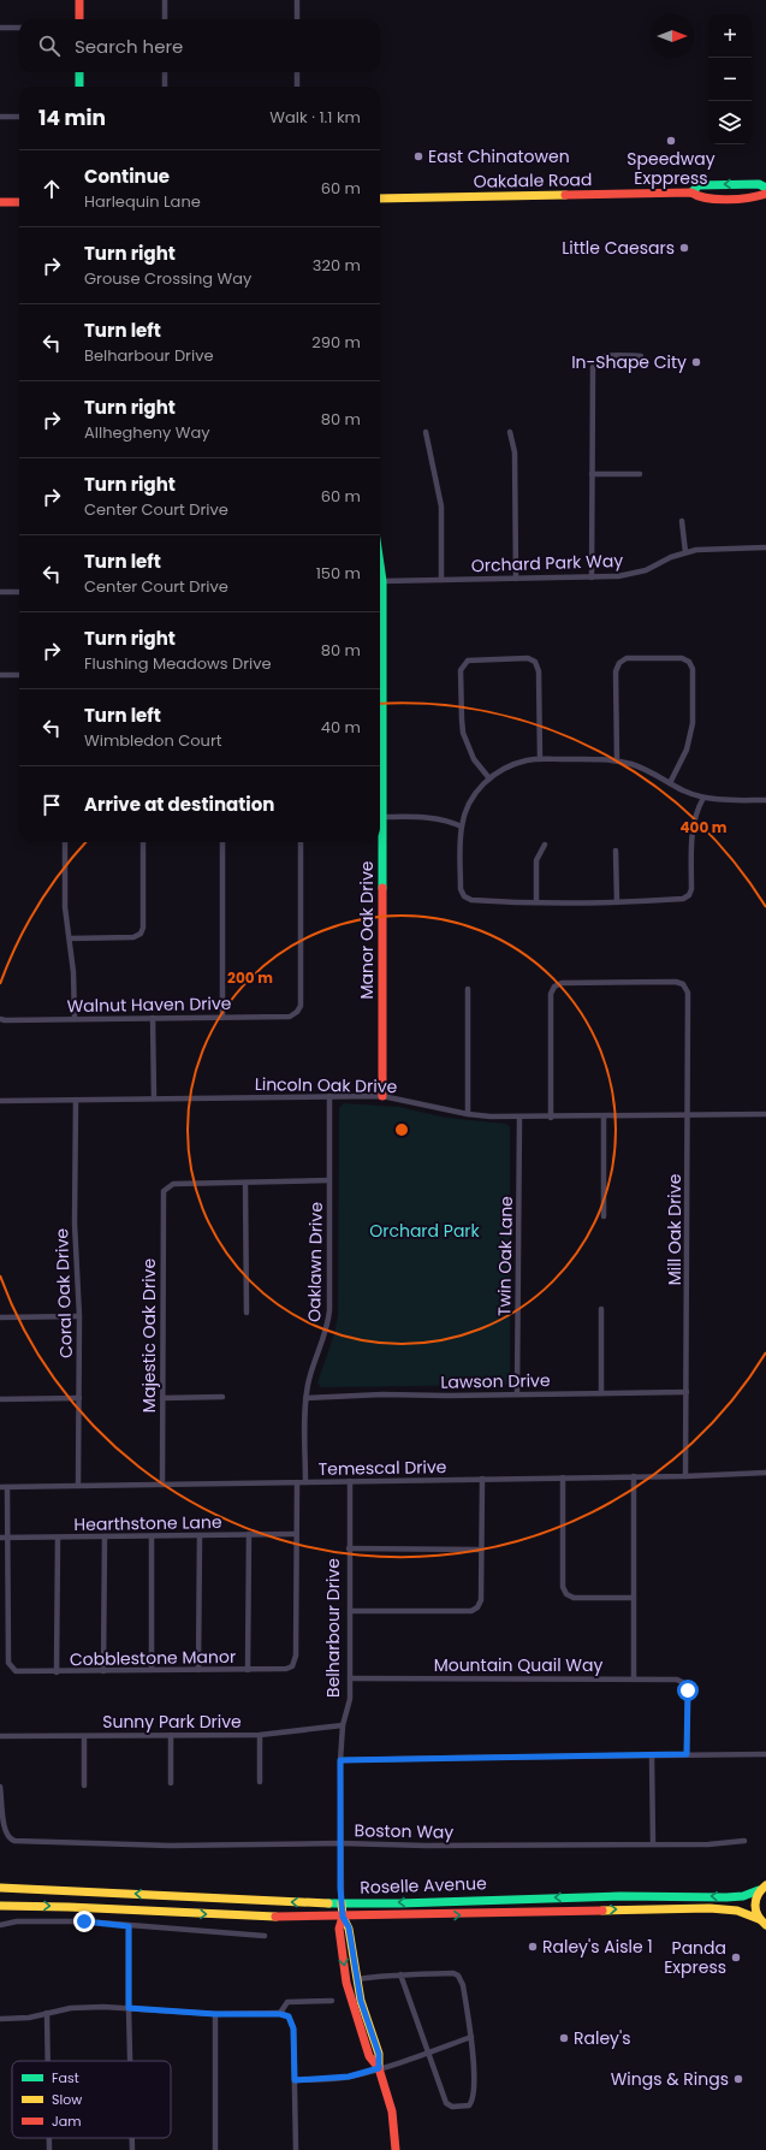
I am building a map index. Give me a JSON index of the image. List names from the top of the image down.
{
  "streets": {
    "main road": [
      "Oakdale Road",
      "Manor Oak Drive",
      "Belharbour Drive",
      "Roselle Avenue"
    ],
    "street": [
      "Orchard Park Way",
      "Walnut Haven Drive",
      "Lincoln Oak Drive",
      "Mill Oak Drive",
      "Twin Oak Lane",
      "Oaklawn Drive",
      "Coral Oak Drive",
      "Majestic Oak Drive",
      "Lawson Drive",
      "Temescal Drive",
      "Hearthstone Lane",
      "Cobblestone Manor",
      "Mountain Quail Way",
      "Sunny Park Drive",
      "Boston Way"
    ]
  },
  "crossings": [
    ["Orchard Park Way", "Manor Oak Drive"],
    ["Manor Oak Drive", "Lincoln Oak Drive"],
    ["Lincoln Oak Drive", "Mill Oak Drive"],
    ["Lincoln Oak Drive", "Twin Oak Lane"],
    ["Lincoln Oak Drive", "Oaklawn Drive"],
    ["Lincoln Oak Drive", "Coral Oak Drive"],
    ["Mill Oak Drive", "Lawson Drive"],
    ["Mill Oak Drive", "Temescal Drive"],
    ["Twin Oak Lane", "Lawson Drive"],
    ["Oaklawn Drive", "Lawson Drive"],
    ["Oaklawn Drive", "Temescal Drive"],
    ["Coral Oak Drive", "Temescal Drive"],
    ["Majestic Oak Drive", "Temescal Drive"],
    ["Temescal Drive", "Belharbour Drive"],
    ["Temescal Drive", "Cobblestone Manor"],
    ["Hearthstone Lane", "Cobblestone Manor"],
    ["Belharbour Drive", "Mountain Quail Way"],
    ["Belharbour Drive", "Sunny Park Drive"],
    ["Belharbour Drive", "Boston Way"],
    ["Belharbour Drive", "Roselle Avenue"]
  ],
  "parks": ["Orchard Park"],
  "places": [
    "Speedway Exppress",
    "East Chinatowen",
    "Little Caesars",
    "In-Shape City",
    "Raley's Aisle 1",
    "Panda Express",
    "Raley's",
    "Wings & Rings"
  ],
  "legend": ["Fast", "Slow", "Jam"],
  "north": "right",
  "page": {
    "map_buttons": ["+", "−"],
    "search": "Search here",
    "heading": ["14 min", "Walk · 1.1 km"],
    "list": [
      ["Continue", "Harlequin Lane", "60 m"],
      ["Turn right", "Grouse Crossing Way", "320 m"],
      ["Turn left", "Belharbour Drive", "290 m"],
      ["Turn right", "Allhegheny Way", "80 m"],
      ["Turn right", "Center Court Drive", "60 m"],
      ["Turn left", "Center Court Drive", "150 m"],
      ["Turn right", "Flushing Meadows Drive", "80 m"],
      ["Turn left", "Wimbledon Court", "40 m"],
      "Arrive at destination"
    ]
  },
  "rings": ["400 m", "200 m"]
}
